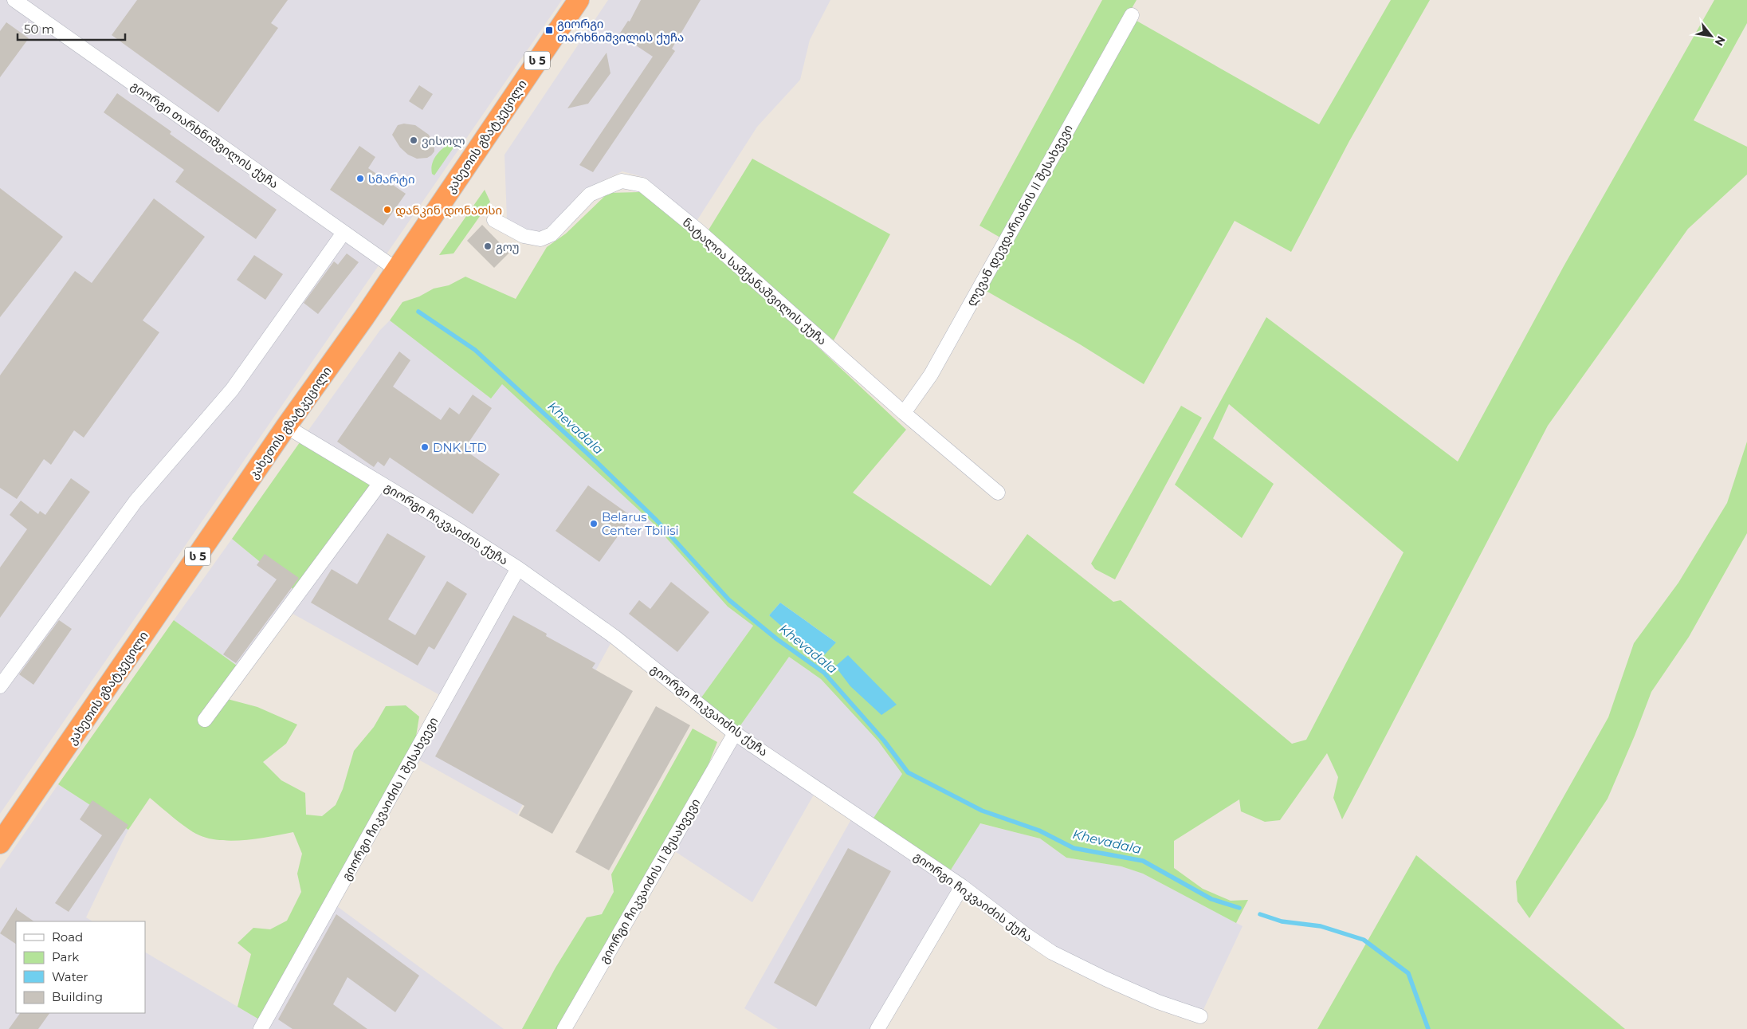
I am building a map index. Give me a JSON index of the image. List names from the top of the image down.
{
  "streets": {
    "highway": ["ს 5", "კახეთის გზატკეცილი"],
    "street": [
      "გიორგი თარხნიშვილის ქუჩა",
      "ლევან დევდარიანის II შესახვევი",
      "ნატალია სამქანაშვილის ქუჩა",
      "გიორგი ჩიკვაიძის ქუჩა",
      "გიორგი ჩიკვაიძის I შესახვევი",
      "გიორგი ჩიკვაიძის II შესახვევი"
    ]
  },
  "crossings": [
    ["გიორგი თარხნიშვილის ქუჩა", "კახეთის გზატკეცილი"],
    ["კახეთის გზატკეცილი", "გიორგი ჩიკვაიძის ქუჩა"],
    ["ლევან დევდარიანის II შესახვევი", "ნატალია სამქანაშვილის ქუჩა"],
    ["გიორგი ჩიკვაიძის ქუჩა", "გიორგი ჩიკვაიძის I შესახვევი"],
    ["გიორგი ჩიკვაიძის ქუჩა", "გიორგი ჩიკვაიძის II შესახვევი"]
  ],
  "water": ["Khevadala"],
  "places": {
    "transit": ["გიორგი თარხნიშვილის ქუჩა"],
    "other": [
      "ვისოლ",
      "სმარტი",
      "დანკინ დონათსი",
      "გოუ",
      "DNK LTD",
      "Belarus Center Tbilisi"
    ]
  },
  "legend": [
    "Road",
    "Park",
    "Water",
    "Building"
  ],
  "scale_bar": "50 m",
  "north": "bottom right"
}
